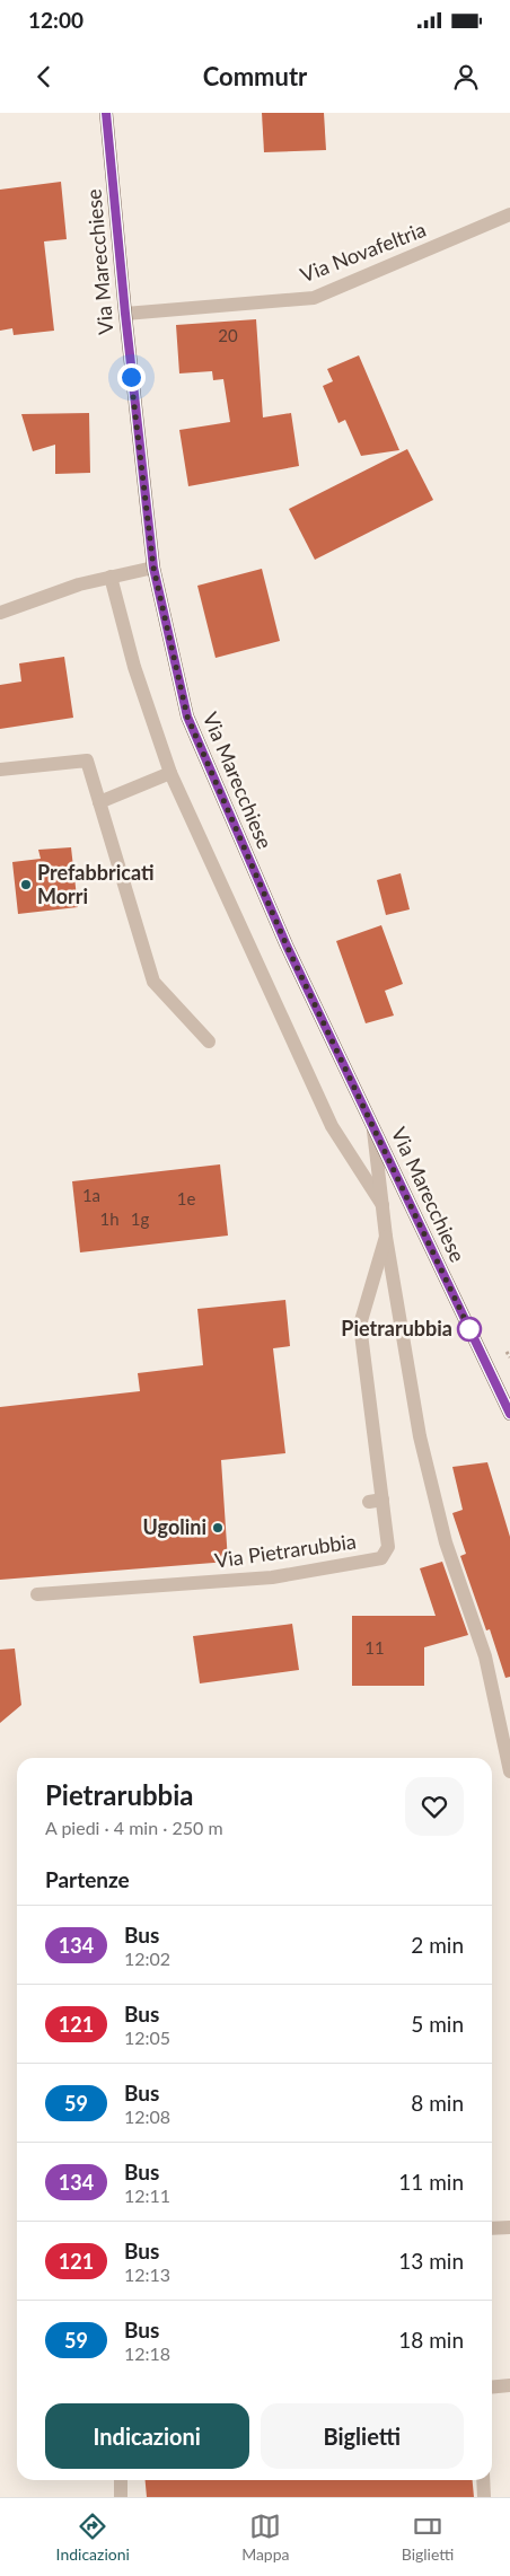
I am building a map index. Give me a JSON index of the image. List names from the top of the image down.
{
  "streets": {
    "main road": ["Via Marecchiese"],
    "street": ["Via Novafeltria", "Via Pietrarubbia"]
  },
  "crossings": [
    ["Via Novafeltria", "Via Marecchiese"],
    ["Via Marecchiese", "Via Pietrarubbia"]
  ],
  "places": ["Prefabbricati Morri", "Pietrarubbia", "Ugolini"],
  "lines": ["bus line 134"],
  "house_numbers": [
    "20",
    "1a",
    "1e",
    "1h",
    "1g",
    "11"
  ],
  "page": {
    "status": "12:00",
    "header": "Commutr",
    "heading": [
      ["Pietrarubbia", "A piedi · 4 min · 250 m"],
      "Partenze"
    ],
    "list": [
      {
        "mark": "134",
        "name": "Bus",
        "note": "12:02",
        "value": "2 min"
      },
      {
        "mark": "121",
        "name": "Bus",
        "note": "12:05",
        "value": "5 min"
      },
      {
        "mark": "59",
        "name": "Bus",
        "note": "12:08",
        "value": "8 min"
      },
      {
        "mark": "134",
        "name": "Bus",
        "note": "12:11",
        "value": "11 min"
      },
      {
        "mark": "121",
        "name": "Bus",
        "note": "12:13",
        "value": "13 min"
      },
      {
        "mark": "59",
        "name": "Bus",
        "note": "12:18",
        "value": "18 min"
      }
    ],
    "buttons": ["Indicazioni", "Biglietti"],
    "tabs": ["Indicazioni", "Mappa", "Biglietti"]
  }
}
